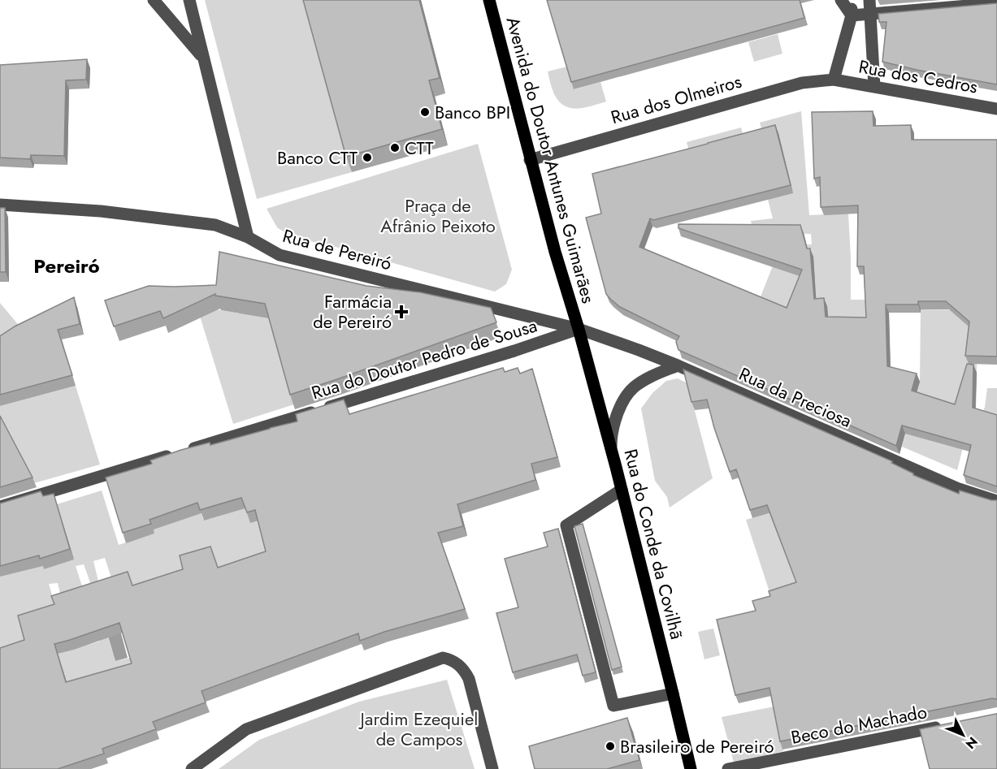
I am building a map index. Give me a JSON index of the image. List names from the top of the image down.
{
  "streets": {
    "main road": ["Avenida do Doutor Antunes Guimarães", "Rua do Conde da Covilhã"],
    "street": [
      "Rua dos Cedros",
      "Rua dos Olmeiros",
      "Rua de Pereiró",
      "Rua do Doutor Pedro de Sousa",
      "Rua da Preciosa",
      "Beco do Machado"
    ]
  },
  "crossings": [
    ["Rua dos Cedros", "Rua dos Olmeiros"],
    ["Rua dos Olmeiros", "Avenida do Doutor Antunes Guimarães"],
    ["Avenida do Doutor Antunes Guimarães", "Rua de Pereiró"],
    ["Avenida do Doutor Antunes Guimarães", "Rua do Doutor Pedro de Sousa"],
    ["Avenida do Doutor Antunes Guimarães", "Rua da Preciosa"],
    ["Avenida do Doutor Antunes Guimarães", "Rua do Conde da Covilhã"],
    ["Rua de Pereiró", "Rua do Doutor Pedro de Sousa"],
    ["Rua de Pereiró", "Rua da Preciosa"],
    ["Rua de Pereiró", "Rua do Conde da Covilhã"],
    ["Rua do Doutor Pedro de Sousa", "Rua da Preciosa"],
    ["Rua do Doutor Pedro de Sousa", "Rua do Conde da Covilhã"],
    ["Rua da Preciosa", "Rua do Conde da Covilhã"]
  ],
  "districts": ["Pereiró"],
  "parks": ["Praça de Afrânio Peixoto", "Jardim Ezequiel de Campos"],
  "places": {
    "other": [
      "Banco BPI",
      "CTT",
      "Banco CTT",
      "Brasileiro de Pereiró"
    ],
    "health": ["Farmácia de Pereiró"]
  },
  "north": "bottom right"
}
